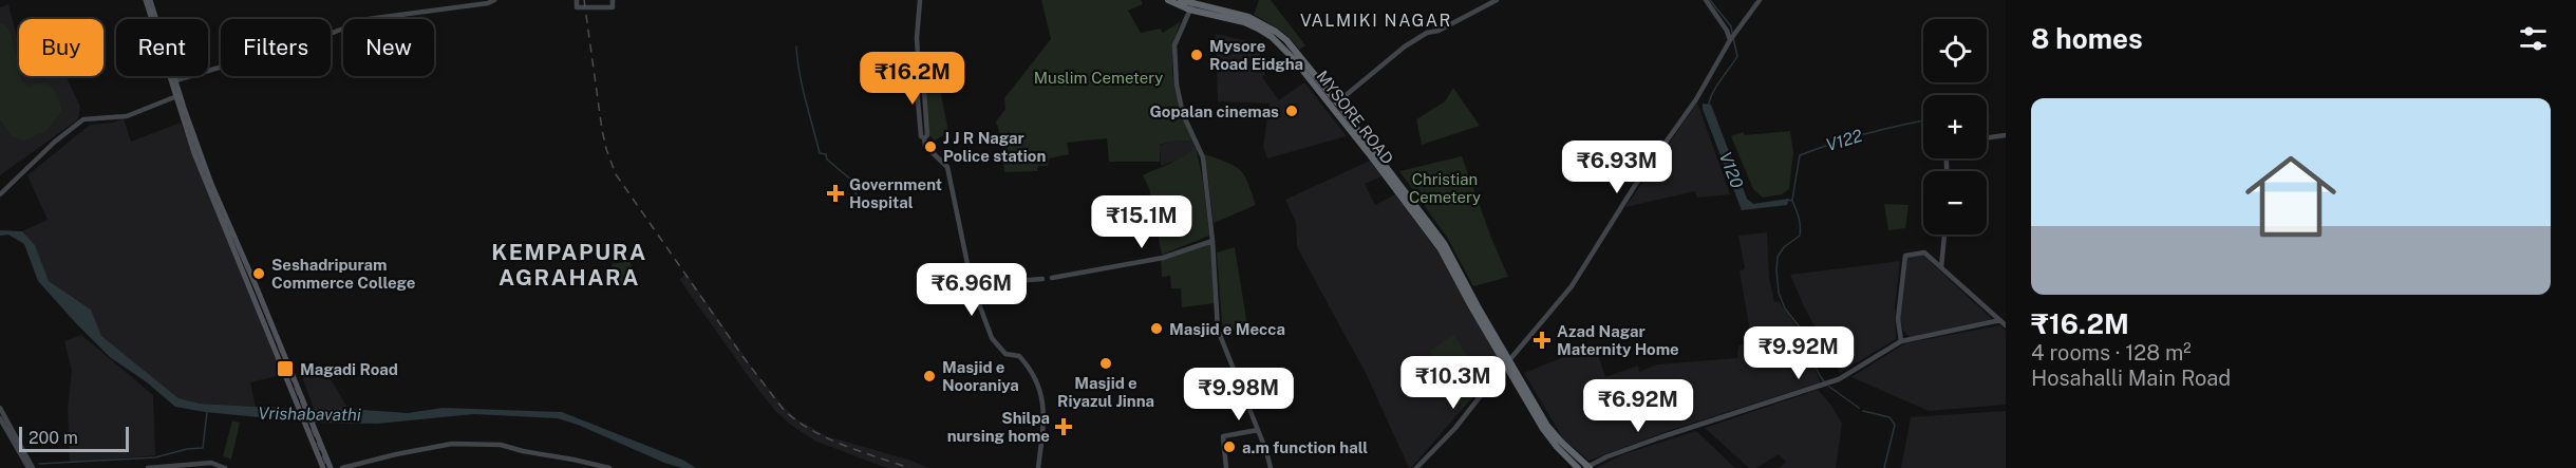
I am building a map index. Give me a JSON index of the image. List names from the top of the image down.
{
  "streets": {
    "highway": ["MYSORE ROAD"]
  },
  "districts": ["VALMIKI NAGAR", "KEMPAPURA AGRAHARA"],
  "water": ["V122", "V120", "Vrishabavathi"],
  "parks": ["Muslim Cemetery", "Christian Cemetery"],
  "places": {
    "other": [
      "Mysore Road Eidgha",
      "Gopalan cinemas",
      "J J R Nagar Police station",
      "Seshadripuram Commerce College",
      "Masjid e Mecca",
      "Masjid e Riyazul Jinna",
      "Masjid e Nooraniya",
      "a.m function hall"
    ],
    "health": ["Government Hospital", "Azad Nagar Maternity Home", "Shilpa nursing home"],
    "transit": ["Magadi Road"]
  },
  "scale_bar": "200 m",
  "page": {
    "heading": "8 homes",
    "map_buttons": ["+", "−"],
    "chip": [
      "Buy",
      "Rent",
      "Filters",
      "New"
    ],
    "price": [
      "₹16.2M",
      "₹6.93M",
      "₹15.1M",
      "₹6.96M",
      "₹9.92M",
      "₹10.3M",
      "₹9.98M",
      "₹6.92M"
    ],
    "list": [
      {
        "name": "₹16.2M",
        "note": "4 rooms · 128 m² · Hosahalli Main Road"
      }
    ],
    "scale": "200 m"
  }
}
